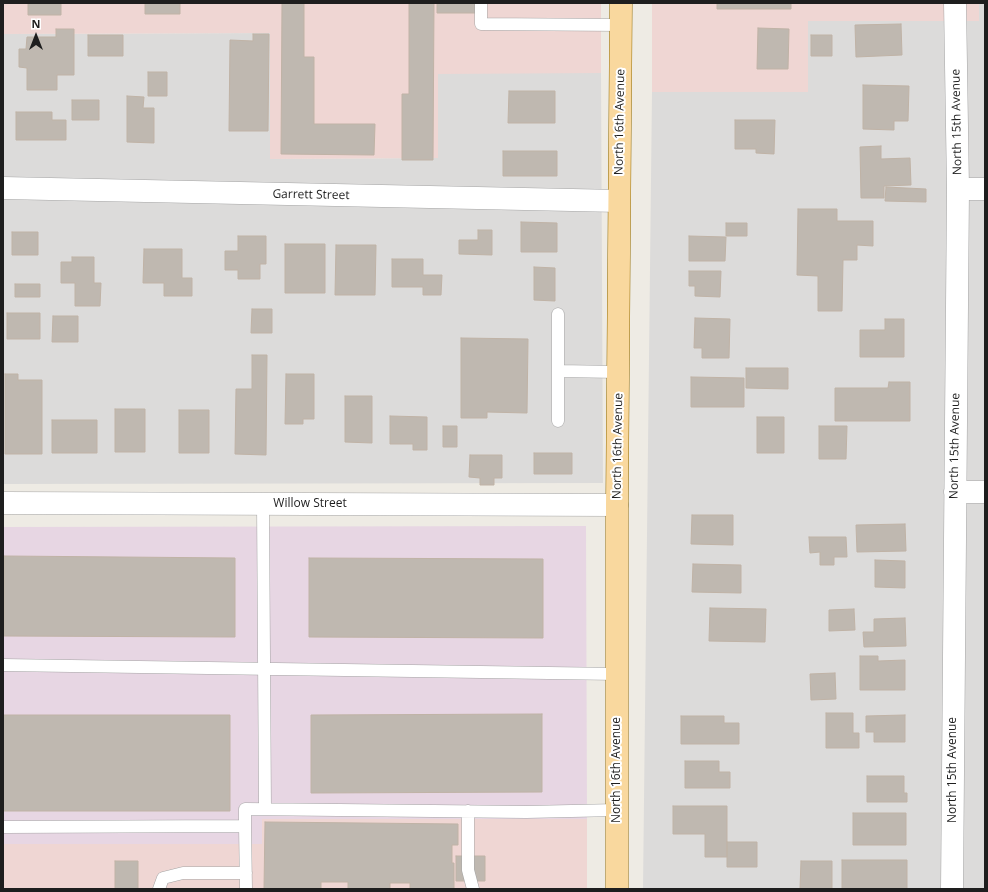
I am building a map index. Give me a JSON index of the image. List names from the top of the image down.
{
  "streets": {
    "main road": ["North 16th Avenue"],
    "street": ["North 15th Avenue", "Garrett Street", "Willow Street"]
  },
  "crossings": [
    ["North 16th Avenue", "Garrett Street"],
    ["North 16th Avenue", "Willow Street"]
  ],
  "north": "top"
}
